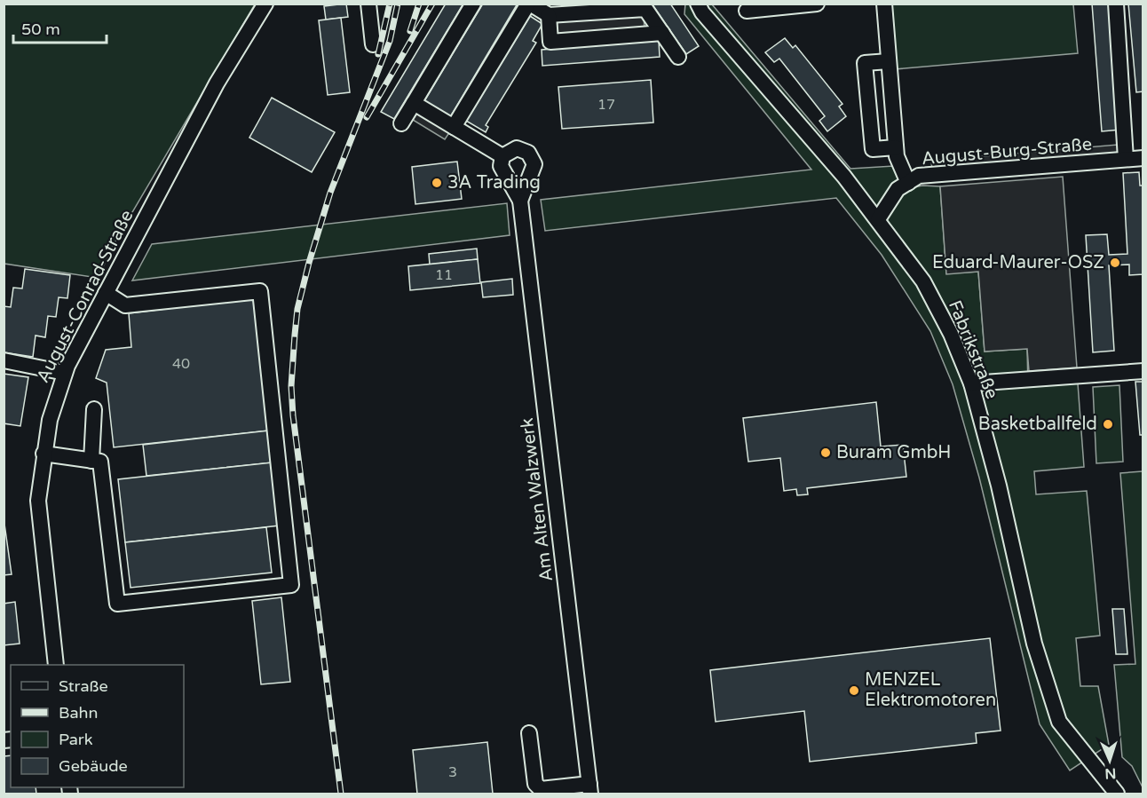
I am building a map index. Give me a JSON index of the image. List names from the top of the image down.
{
  "streets": {
    "street": [
      "August-Burg-Straße",
      "August-Conrad-Straße",
      "Fabrikstraße",
      "Am Alten Walzwerk"
    ]
  },
  "crossings": [
    ["August-Burg-Straße", "Fabrikstraße"]
  ],
  "places": [
    "3A Trading",
    "Eduard-Maurer-OSZ",
    "Basketballfeld",
    "Buram GmbH",
    "MENZEL Elektromotoren"
  ],
  "house_numbers": [
    "17",
    "11",
    "40",
    "3"
  ],
  "legend": [
    "Straße",
    "Bahn",
    "Park",
    "Gebäude"
  ],
  "scale_bar": "50 m",
  "north": "bottom"
}
